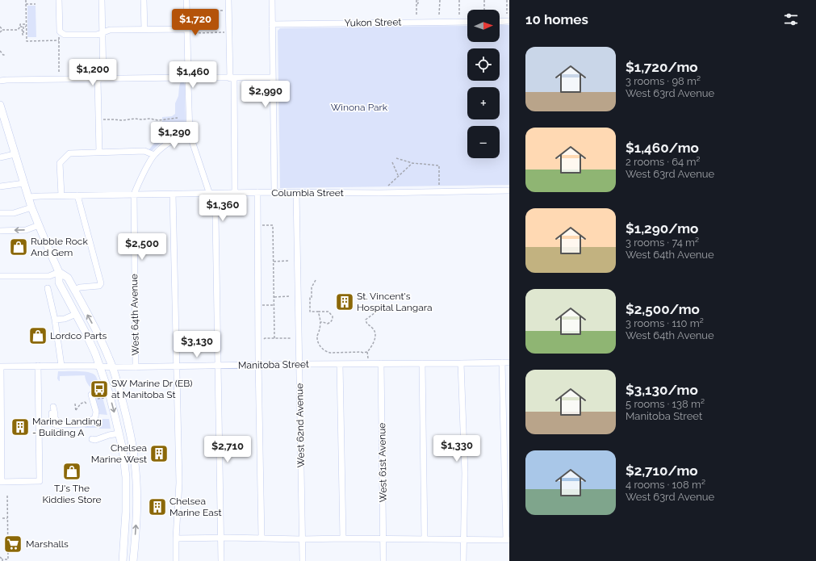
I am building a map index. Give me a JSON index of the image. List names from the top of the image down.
{
  "streets": {
    "street": [
      "Yukon Street",
      "Columbia Street",
      "West 64th Avenue",
      "Manitoba Street",
      "West 62nd Avenue",
      "West 61st Avenue"
    ]
  },
  "crossings": [
    ["Columbia Street", "West 64th Avenue"],
    ["Columbia Street", "West 62nd Avenue"],
    ["West 64th Avenue", "Manitoba Street"],
    ["Manitoba Street", "West 62nd Avenue"],
    ["Manitoba Street", "West 61st Avenue"]
  ],
  "parks": ["Winona Park"],
  "places": {
    "shop": ["Rubble Rock And Gem", "Lordco Parts", "TJ's The Kiddies Store"],
    "building": [
      "St. Vincent's Hospital Langara",
      "Marine Landing - Building A",
      "Chelsea Marine West",
      "Chelsea Marine East"
    ],
    "bus stop": ["SW Marine Dr (EB) at Manitoba St"],
    "supermarket": ["Marshalls"]
  },
  "north": "right",
  "page": {
    "heading": "10 homes",
    "price": [
      "$1,720",
      "$1,200",
      "$1,460",
      "$2,990",
      "$1,290",
      "$1,360",
      "$2,500",
      "$3,130",
      "$1,330",
      "$2,710"
    ],
    "map_buttons": ["+", "−"],
    "list": [
      {
        "name": "$1,720/mo",
        "note": "3 rooms · 98 m² · West 63rd Avenue"
      },
      {
        "name": "$1,460/mo",
        "note": "2 rooms · 64 m² · West 63rd Avenue"
      },
      {
        "name": "$1,290/mo",
        "note": "3 rooms · 74 m² · West 64th Avenue"
      },
      {
        "name": "$2,500/mo",
        "note": "3 rooms · 110 m² · West 64th Avenue"
      },
      {
        "name": "$3,130/mo",
        "note": "5 rooms · 138 m² · Manitoba Street"
      },
      {
        "name": "$2,710/mo",
        "note": "4 rooms · 108 m² · West 63rd Avenue"
      }
    ]
  }
}
